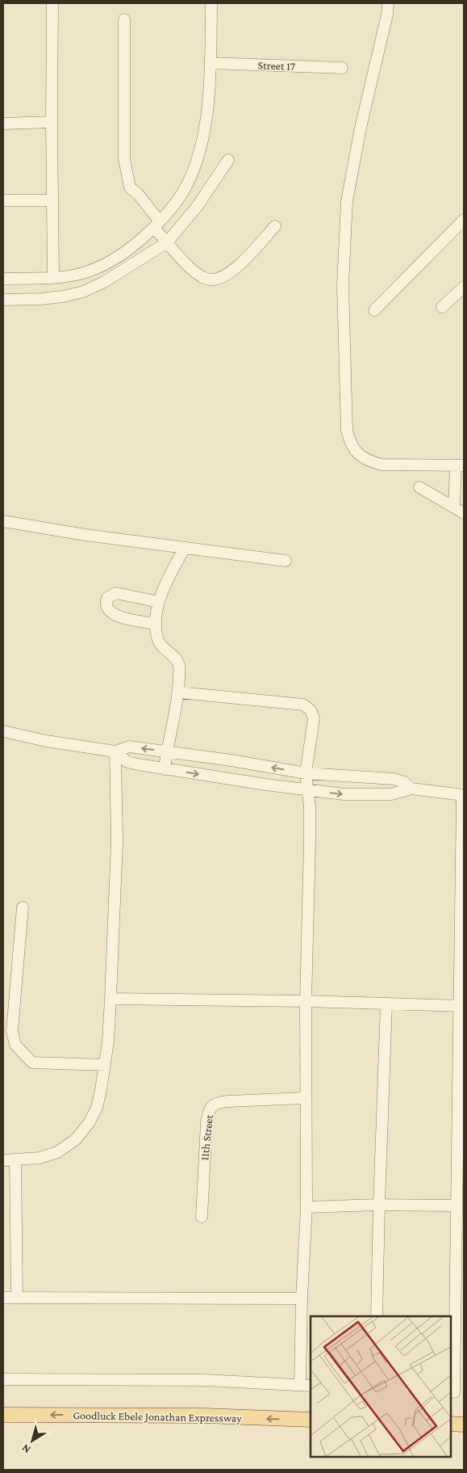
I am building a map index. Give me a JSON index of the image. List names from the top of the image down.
{
  "streets": {
    "main road": ["Goodluck Ebele Jonathan Expressway"],
    "street": ["Street 17", "11th Street"]
  },
  "one_way": ["Goodluck Ebele Jonathan Expressway"],
  "north": "bottom left"
}
